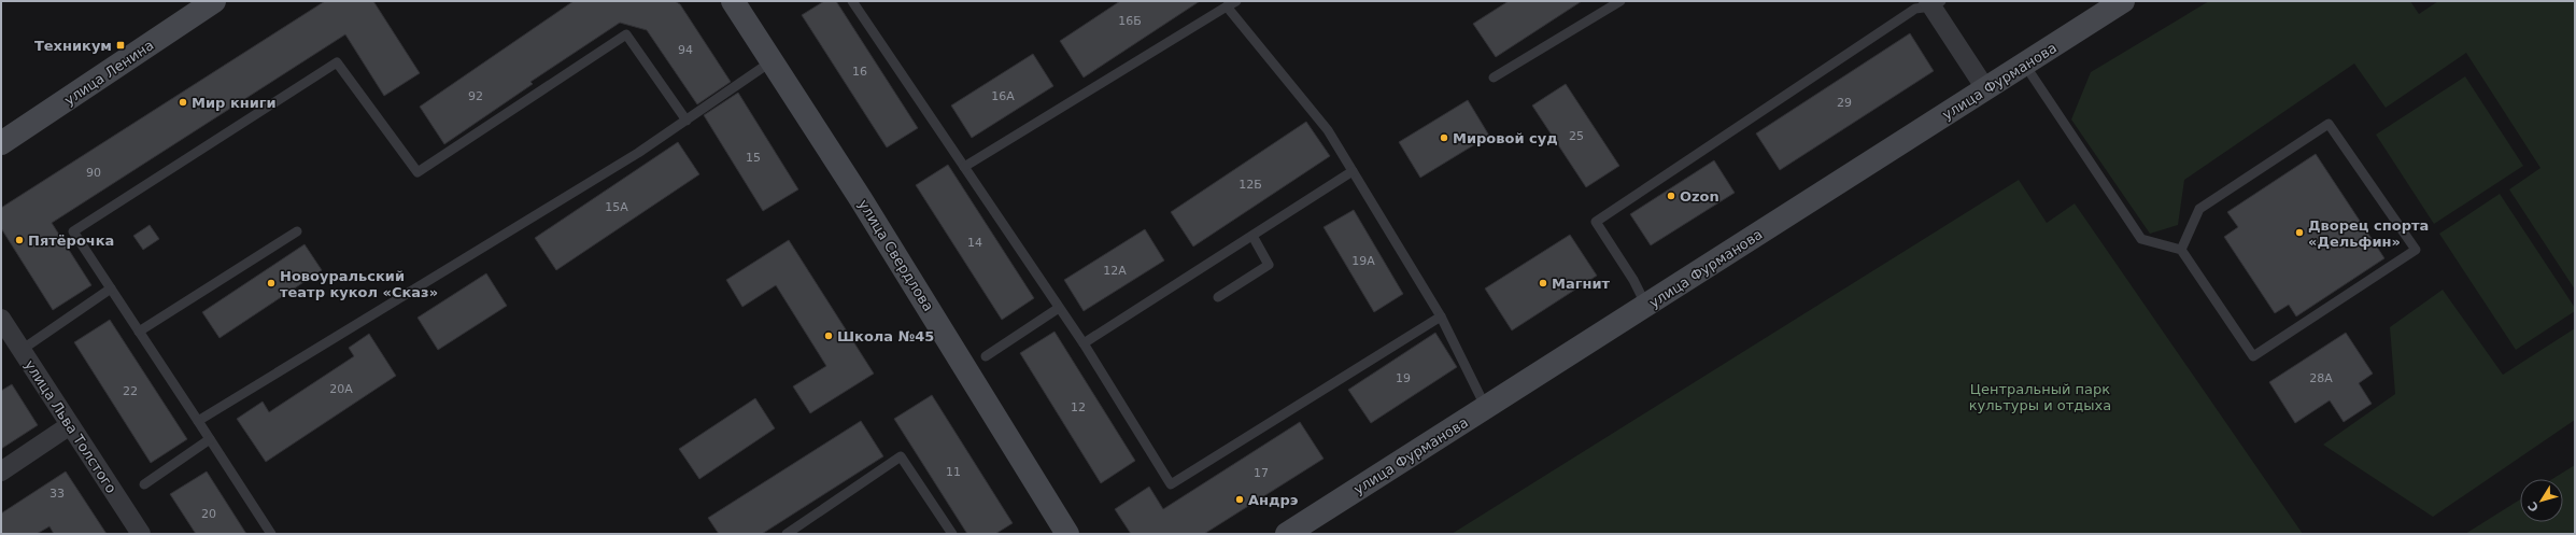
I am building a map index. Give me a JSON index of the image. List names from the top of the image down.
{
  "streets": {
    "main road": ["улица Ленина", "улица Фурманова", "улица Свердлова"],
    "street": ["улица Льва Толстого"]
  },
  "parks": ["Центральный парк культуры и отдыха"],
  "places": {
    "transit": ["Техникум"],
    "other": [
      "Мир книги",
      "Мировой суд",
      "Ozon",
      "Дворец спорта «Дельфин»",
      "Пятёрочка",
      "Новоуральский театр кукол «Сказ»",
      "Магнит",
      "Школа №45",
      "Андрэ"
    ]
  },
  "house_numbers": [
    "16Б",
    "94",
    "16",
    "92",
    "16А",
    "29",
    "25",
    "15",
    "90",
    "12Б",
    "15А",
    "14",
    "19А",
    "12А",
    "19",
    "28А",
    "20А",
    "22",
    "12",
    "11",
    "17",
    "33",
    "20"
  ],
  "north": "bottom left"
}
